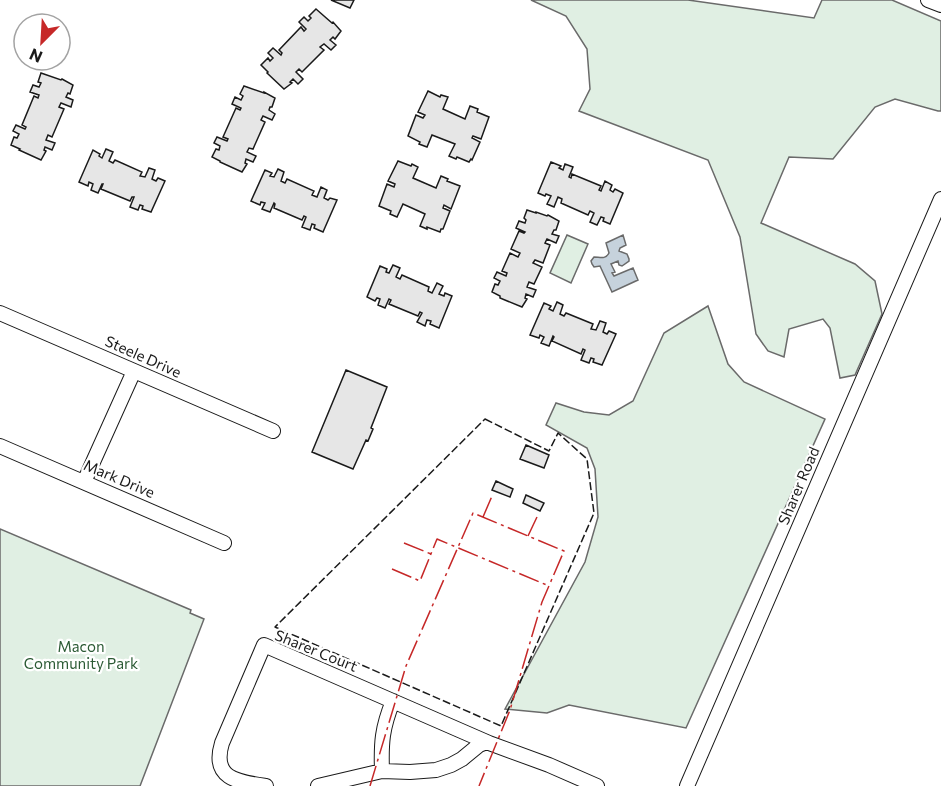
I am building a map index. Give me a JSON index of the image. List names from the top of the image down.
{
  "streets": {
    "street": [
      "Steele Drive",
      "Mark Drive",
      "Sharer Road",
      "Sharer Court"
    ]
  },
  "parks": ["Macon Community Park"],
  "north": "bottom left"
}
